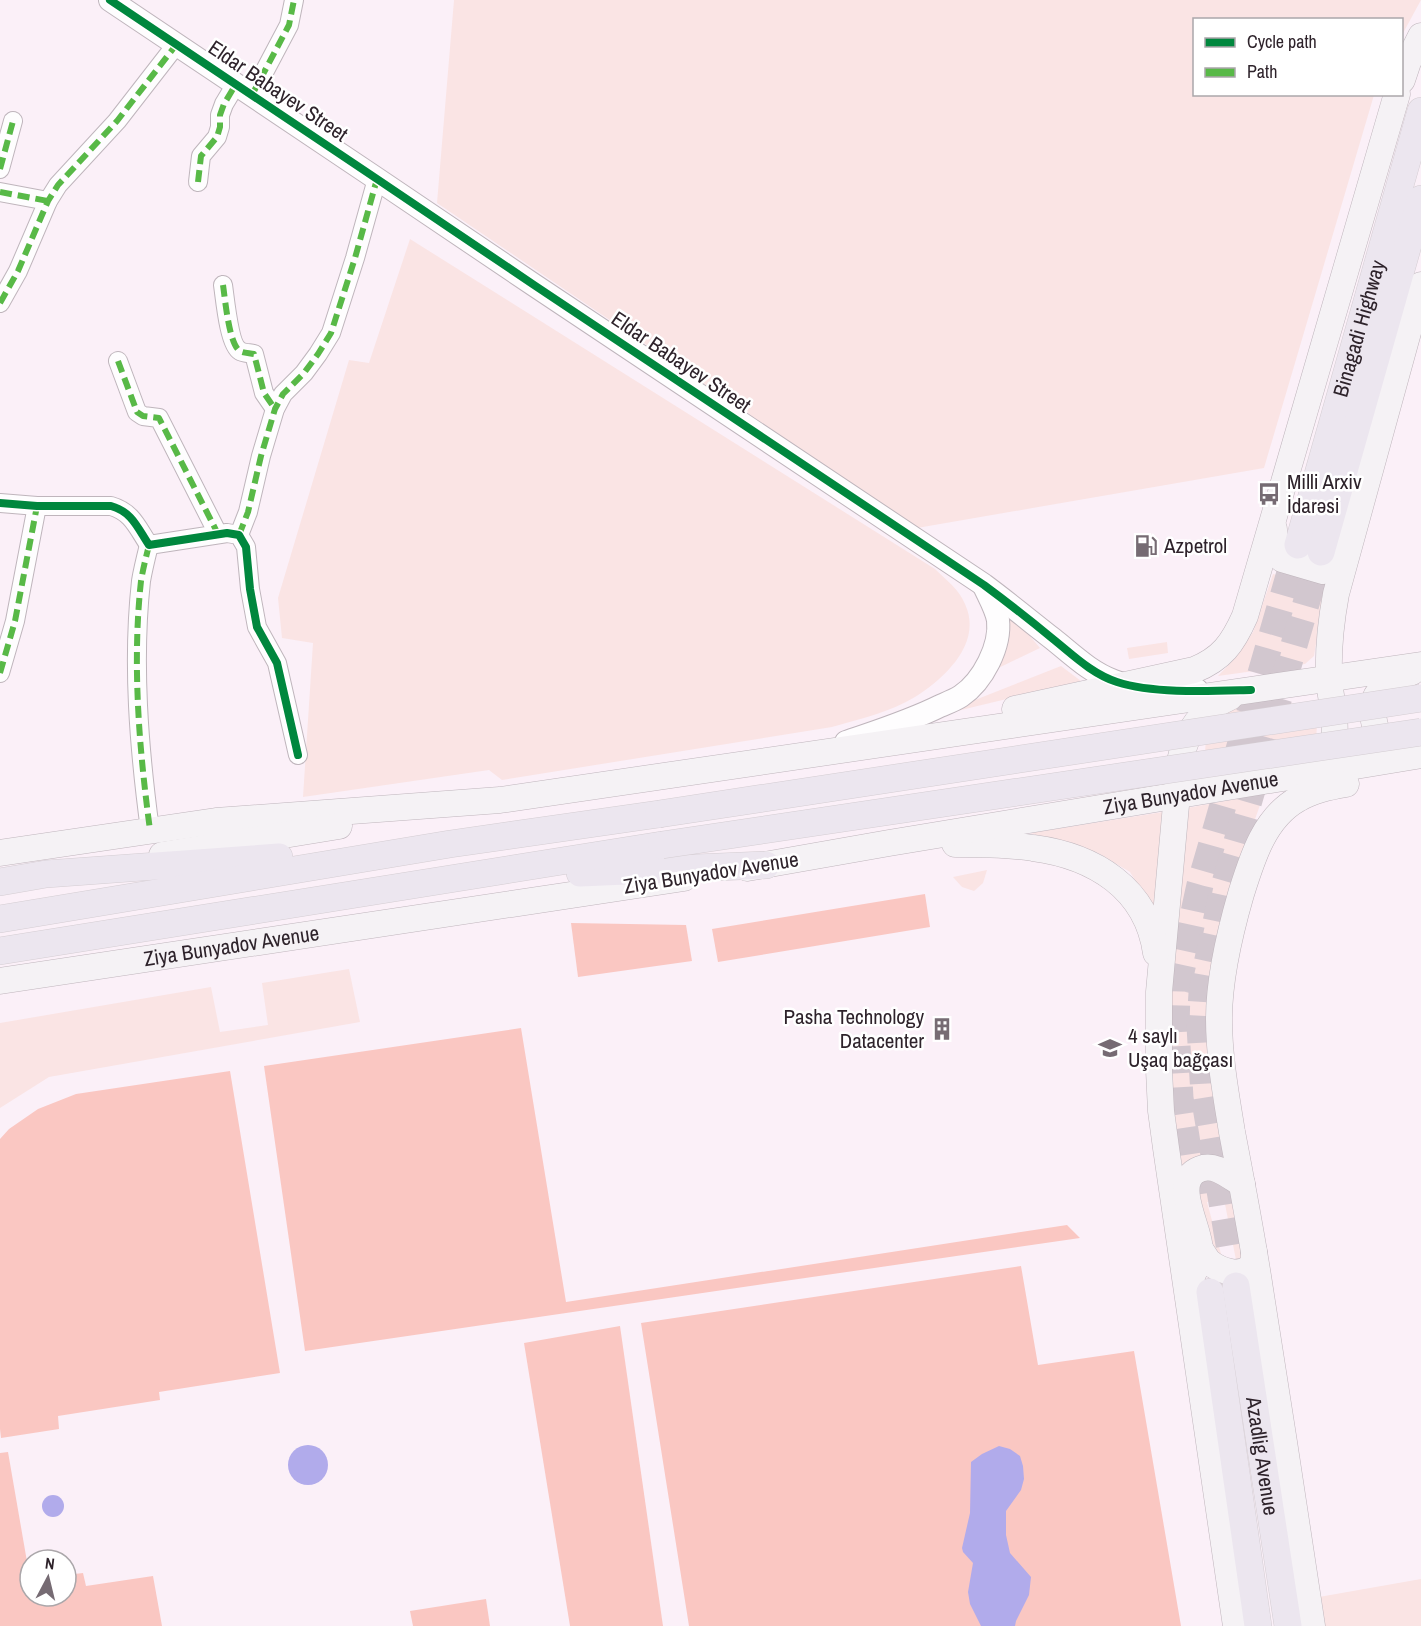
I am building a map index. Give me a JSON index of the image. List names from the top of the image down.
{
  "streets": {
    "main road": ["Binagadi Highway", "Ziya Bunyadov Avenue", "Azadlig Avenue"],
    "street": ["Eldar Babayev Street"]
  },
  "crossings": [
    ["Eldar Babayev Street", "Ziya Bunyadov Avenue"]
  ],
  "places": {
    "bus stop": ["Milli Arxiv İdarəsi"],
    "fuel station": ["Azpetrol"],
    "building": ["Pasha Technology Datacenter"],
    "school or university": ["4 saylı Uşaq bağçası"]
  },
  "legend": ["Cycle path", "Path"],
  "north": "top"
}
